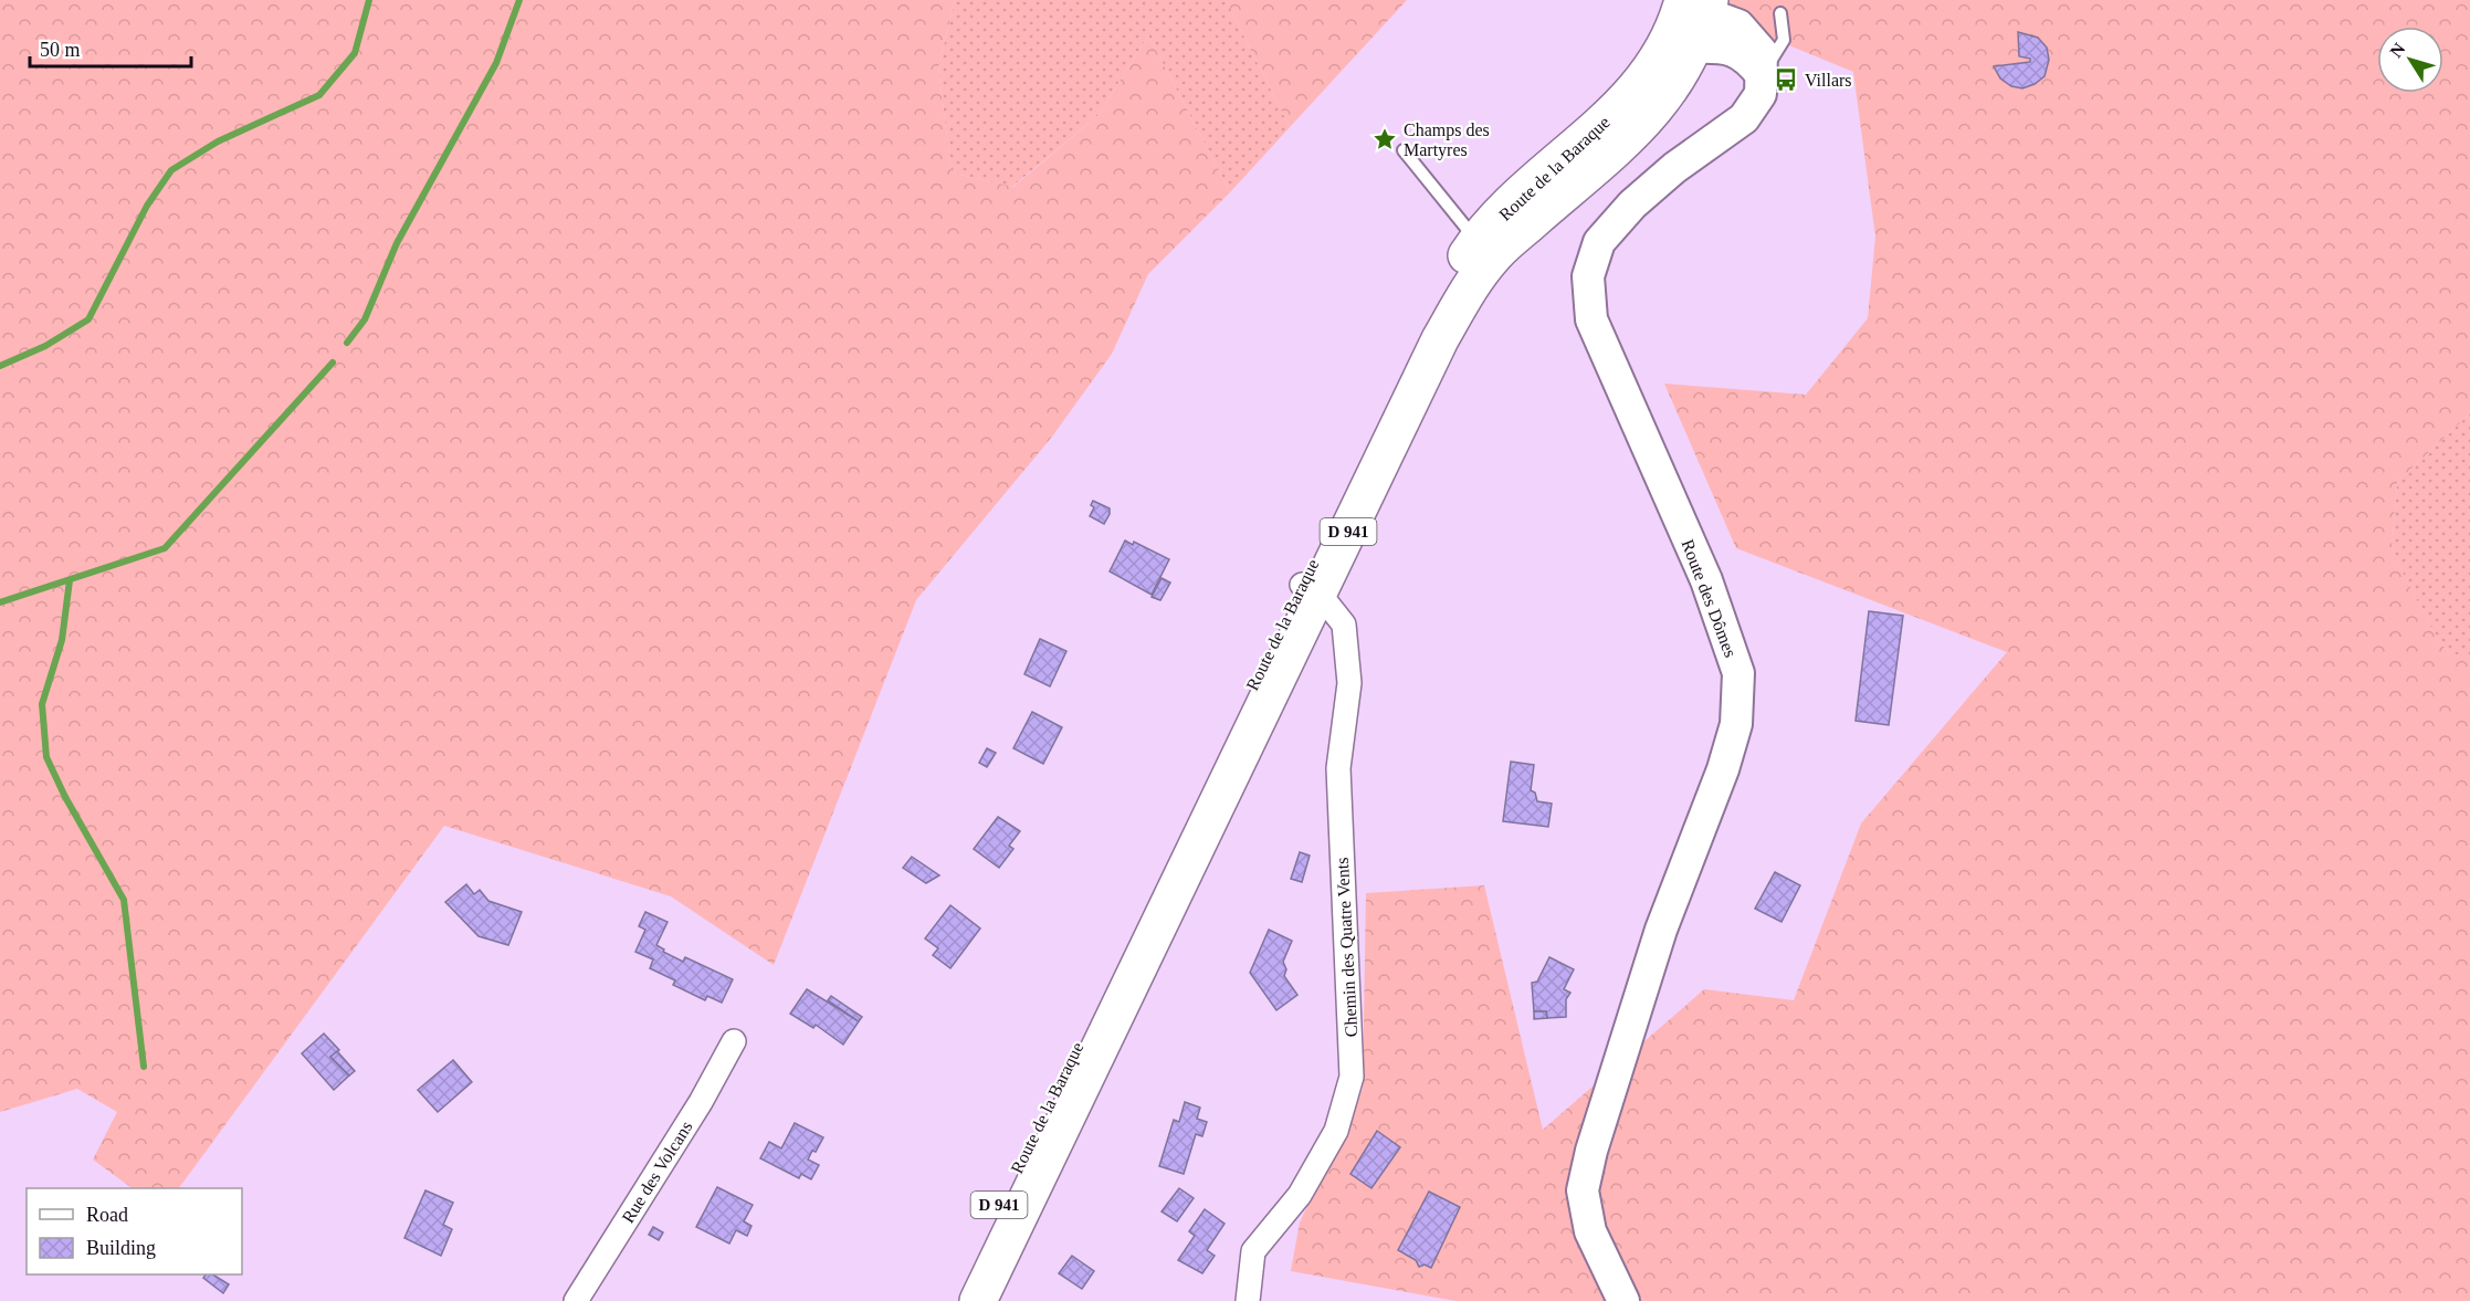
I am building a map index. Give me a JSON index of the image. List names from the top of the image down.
{
  "streets": {
    "main road": ["Route de la Baraque", "D 941"],
    "street": ["Route des Dômes", "Chemin des Quatre Vents", "Rue des Volcans"]
  },
  "crossings": [
    ["Route de la Baraque", "Route des Dômes"],
    ["Route de la Baraque", "Chemin des Quatre Vents"]
  ],
  "places": {
    "bus stop": ["Villars"],
    "place": ["Champs des Martyres"]
  },
  "legend": ["Road", "Building"],
  "scale_bar": "50 m",
  "north": "top left"
}
